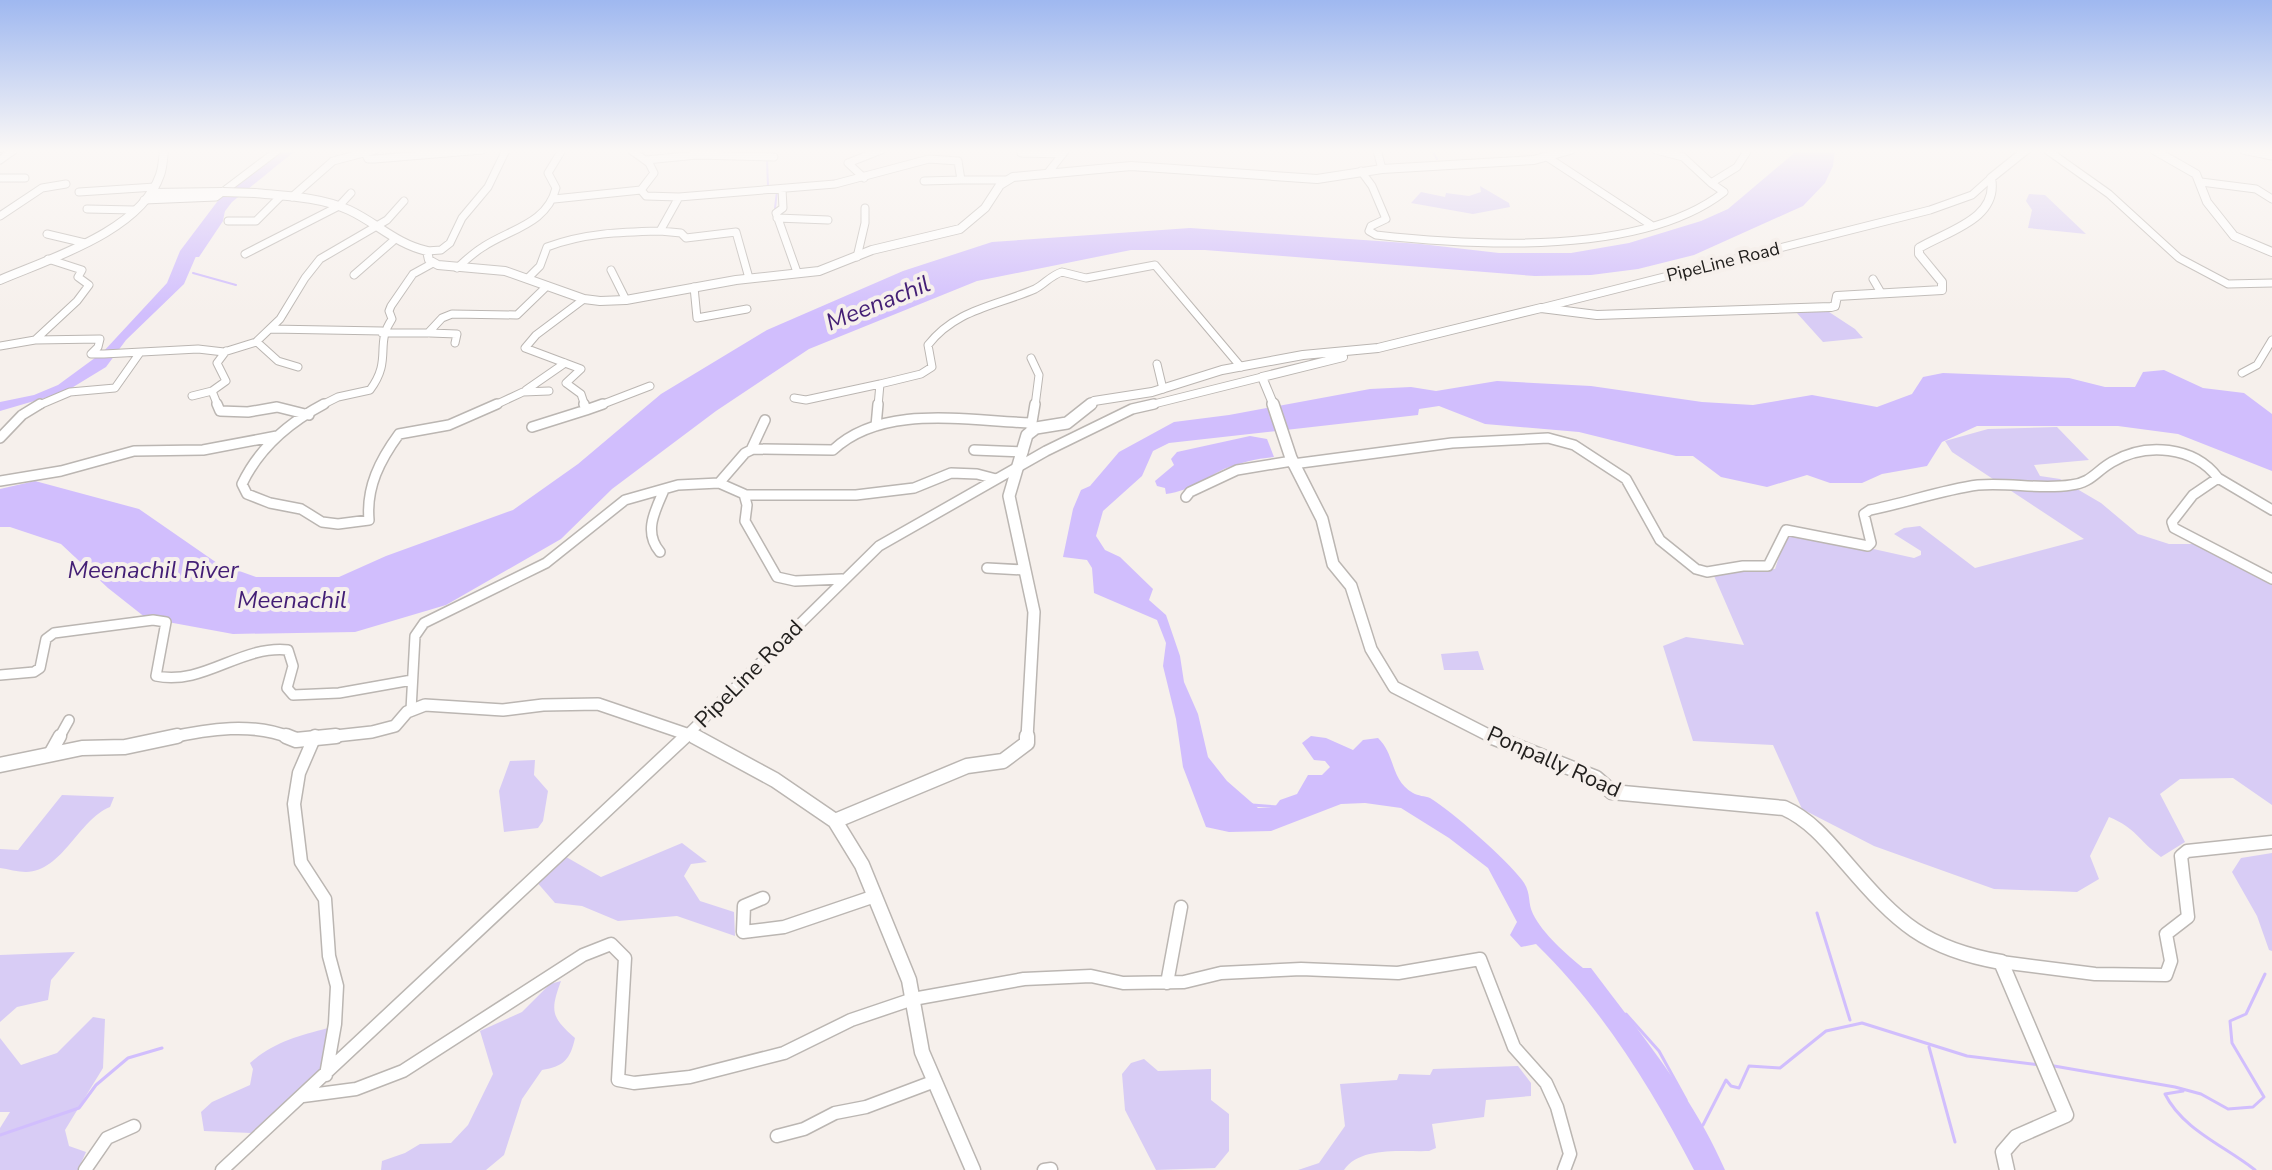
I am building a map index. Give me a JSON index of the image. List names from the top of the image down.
{
  "streets": {
    "main road": ["PipeLine Road", "Ponpally Road"]
  },
  "crossings": [
    ["PipeLine Road", "Ponpally Road"]
  ],
  "water": ["Meenachil", "Meenachil River"]
}
